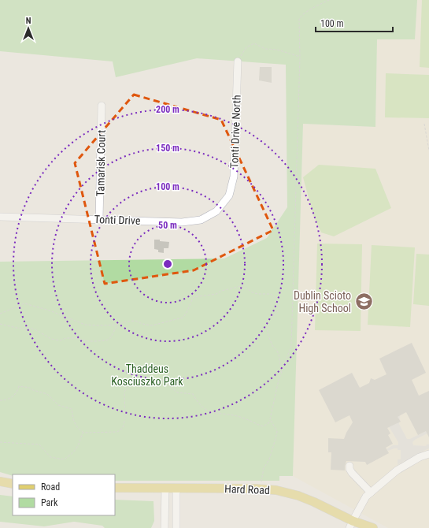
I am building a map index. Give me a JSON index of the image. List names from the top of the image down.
{
  "streets": {
    "main road": ["Hard Road"],
    "street": ["Tonti Drive North", "Tamarisk Court", "Tonti Drive"]
  },
  "crossings": [
    ["Tonti Drive North", "Tonti Drive"],
    ["Tamarisk Court", "Tonti Drive"]
  ],
  "parks": ["Thaddeus Kosciuszko Park"],
  "places": {
    "school or university": ["Dublin Scioto High School"]
  },
  "legend": ["Road", "Park"],
  "scale_bar": "100 m",
  "north": "top",
  "rings": [
    "200 m",
    "150 m",
    "100 m",
    "50 m"
  ]
}
